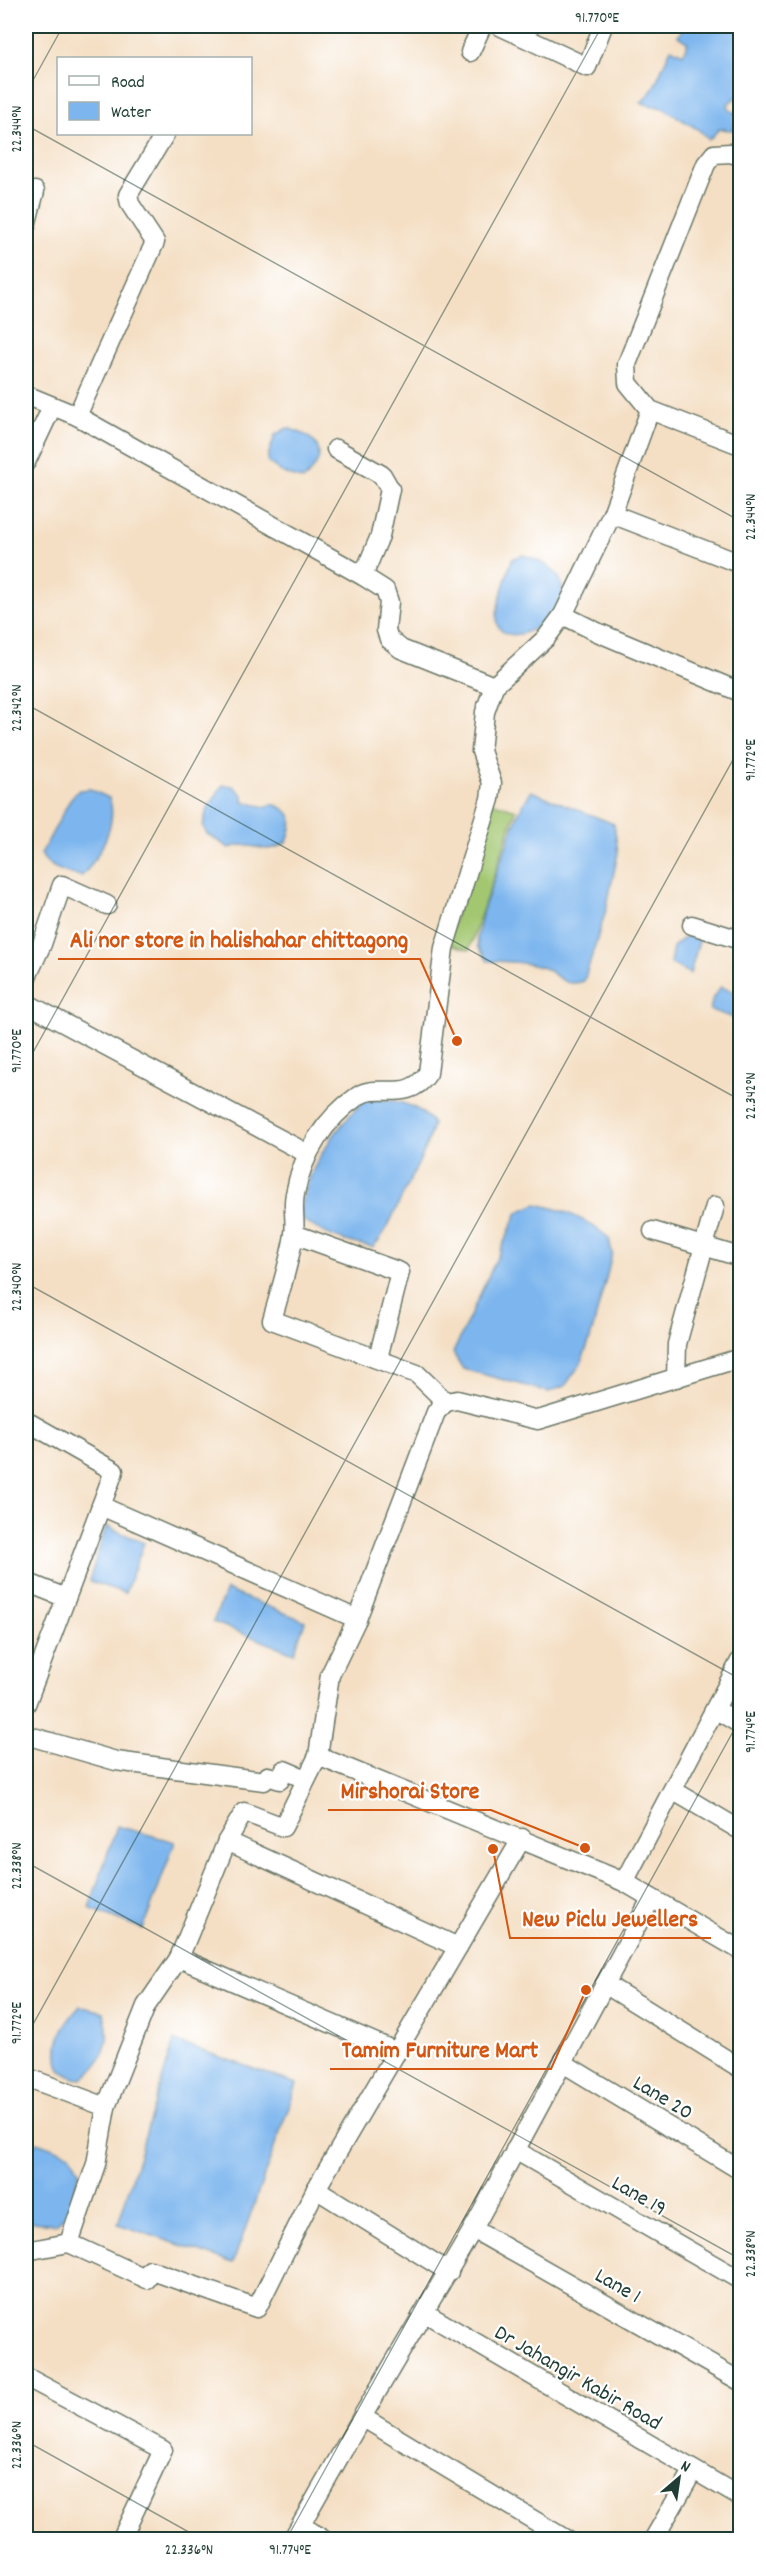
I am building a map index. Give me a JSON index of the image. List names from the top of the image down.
{
  "streets": {
    "street": [
      "Lane 20",
      "Lane 19",
      "Lane 1",
      "Dr Jahangir Kabir Road"
    ]
  },
  "places": [
    "Ali nor store in halishahar chittagong",
    "Mirshorai Store",
    "New Piclu Jewellers",
    "Tamim Furniture Mart"
  ],
  "legend": ["Road", "Water"],
  "north": "top right",
  "coordinates": [
    "91.770°E",
    "22.344°N",
    "22.342°N",
    "91.772°E",
    "22.340°N",
    "91.774°E",
    "22.338°N",
    "22.336°N"
  ]
}
